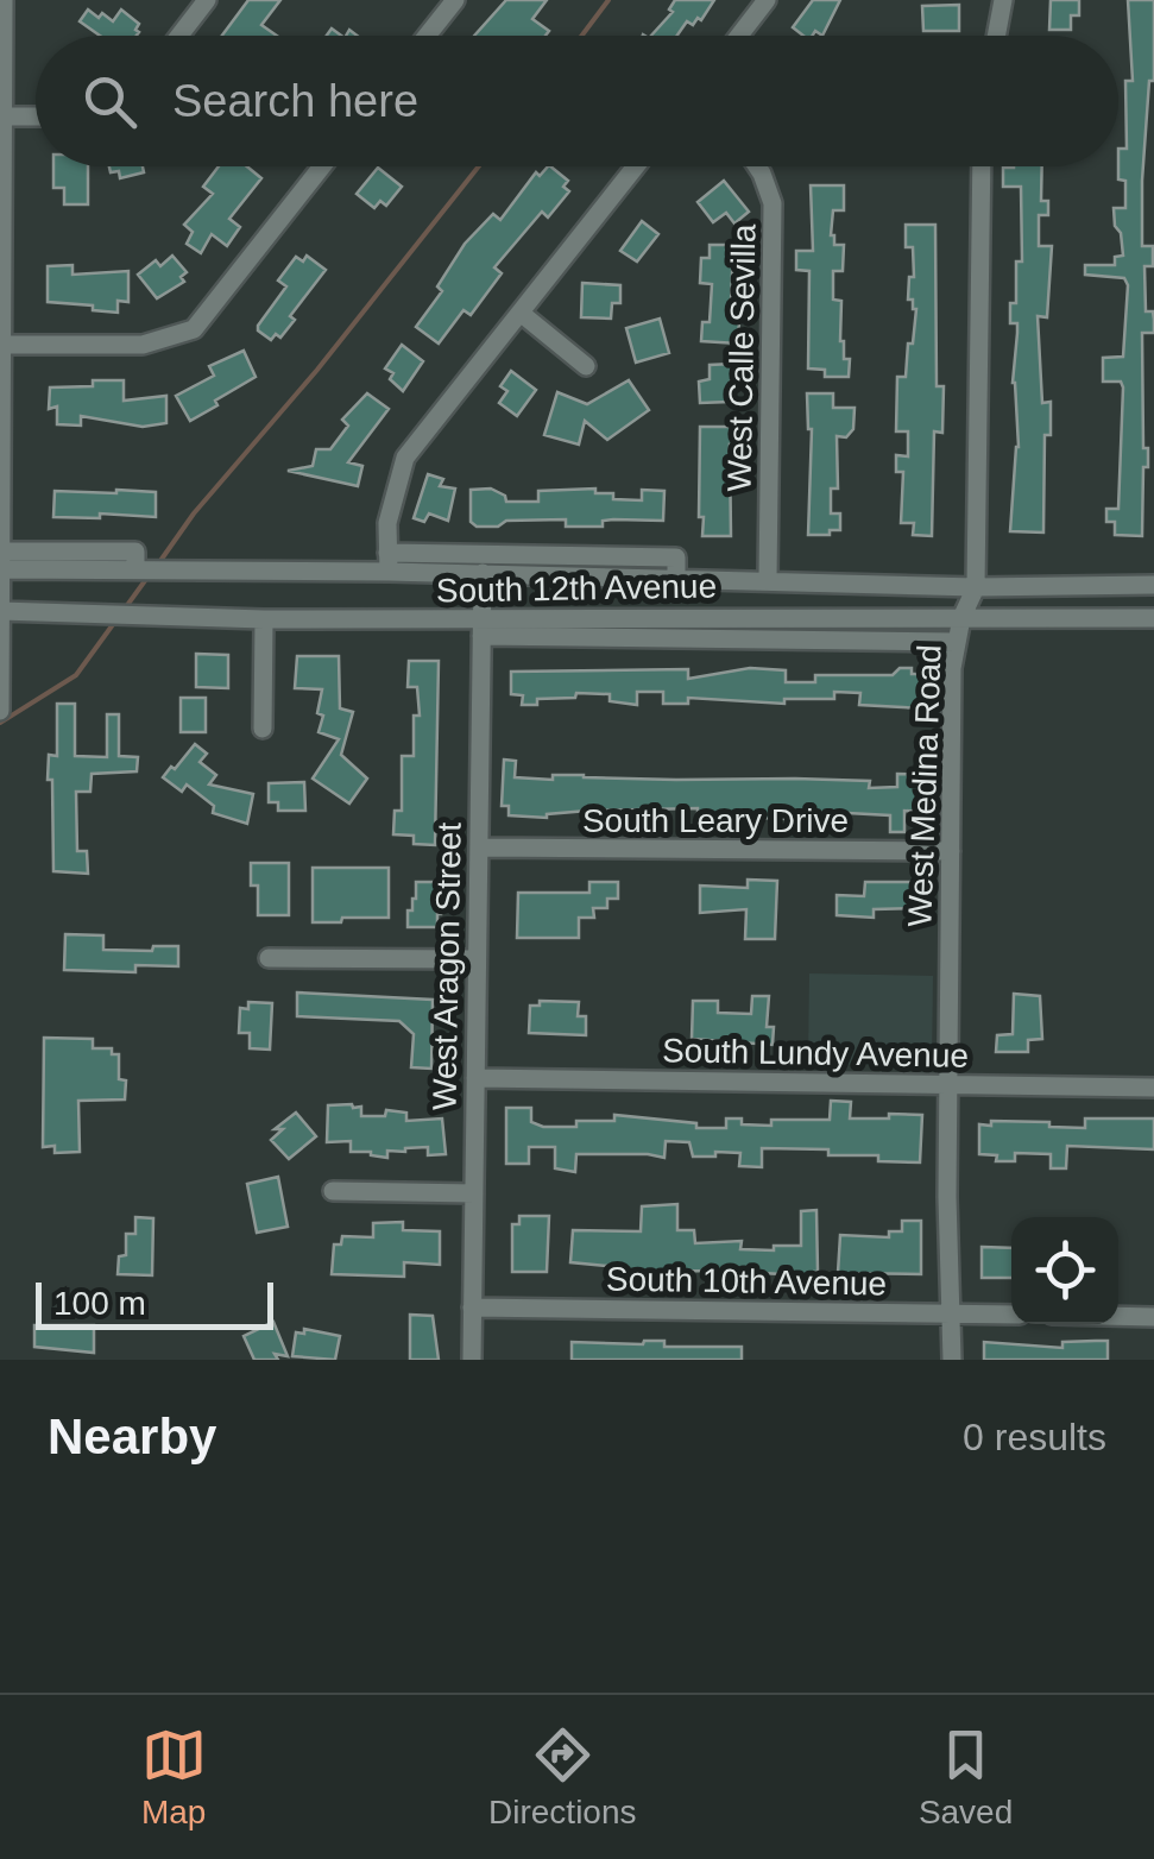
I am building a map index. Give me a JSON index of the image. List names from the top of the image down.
{
  "streets": {
    "street": [
      "West Calle Sevilla",
      "South 12th Avenue",
      "West Medina Road",
      "South Leary Drive",
      "West Aragon Street",
      "South Lundy Avenue",
      "South 10th Avenue"
    ]
  },
  "crossings": [
    ["West Calle Sevilla", "South 12th Avenue"],
    ["South 12th Avenue", "West Medina Road"],
    ["South 12th Avenue", "West Aragon Street"],
    ["West Medina Road", "South Leary Drive"],
    ["West Medina Road", "South Lundy Avenue"],
    ["West Medina Road", "South 10th Avenue"],
    ["South Leary Drive", "West Aragon Street"],
    ["West Aragon Street", "South Lundy Avenue"],
    ["West Aragon Street", "South 10th Avenue"]
  ],
  "scale_bar": "100 m",
  "page": {
    "search": "Search here",
    "scale": "100 m",
    "heading": ["Nearby", "0 results"],
    "nav": ["Map", "Directions", "Saved"]
  }
}
